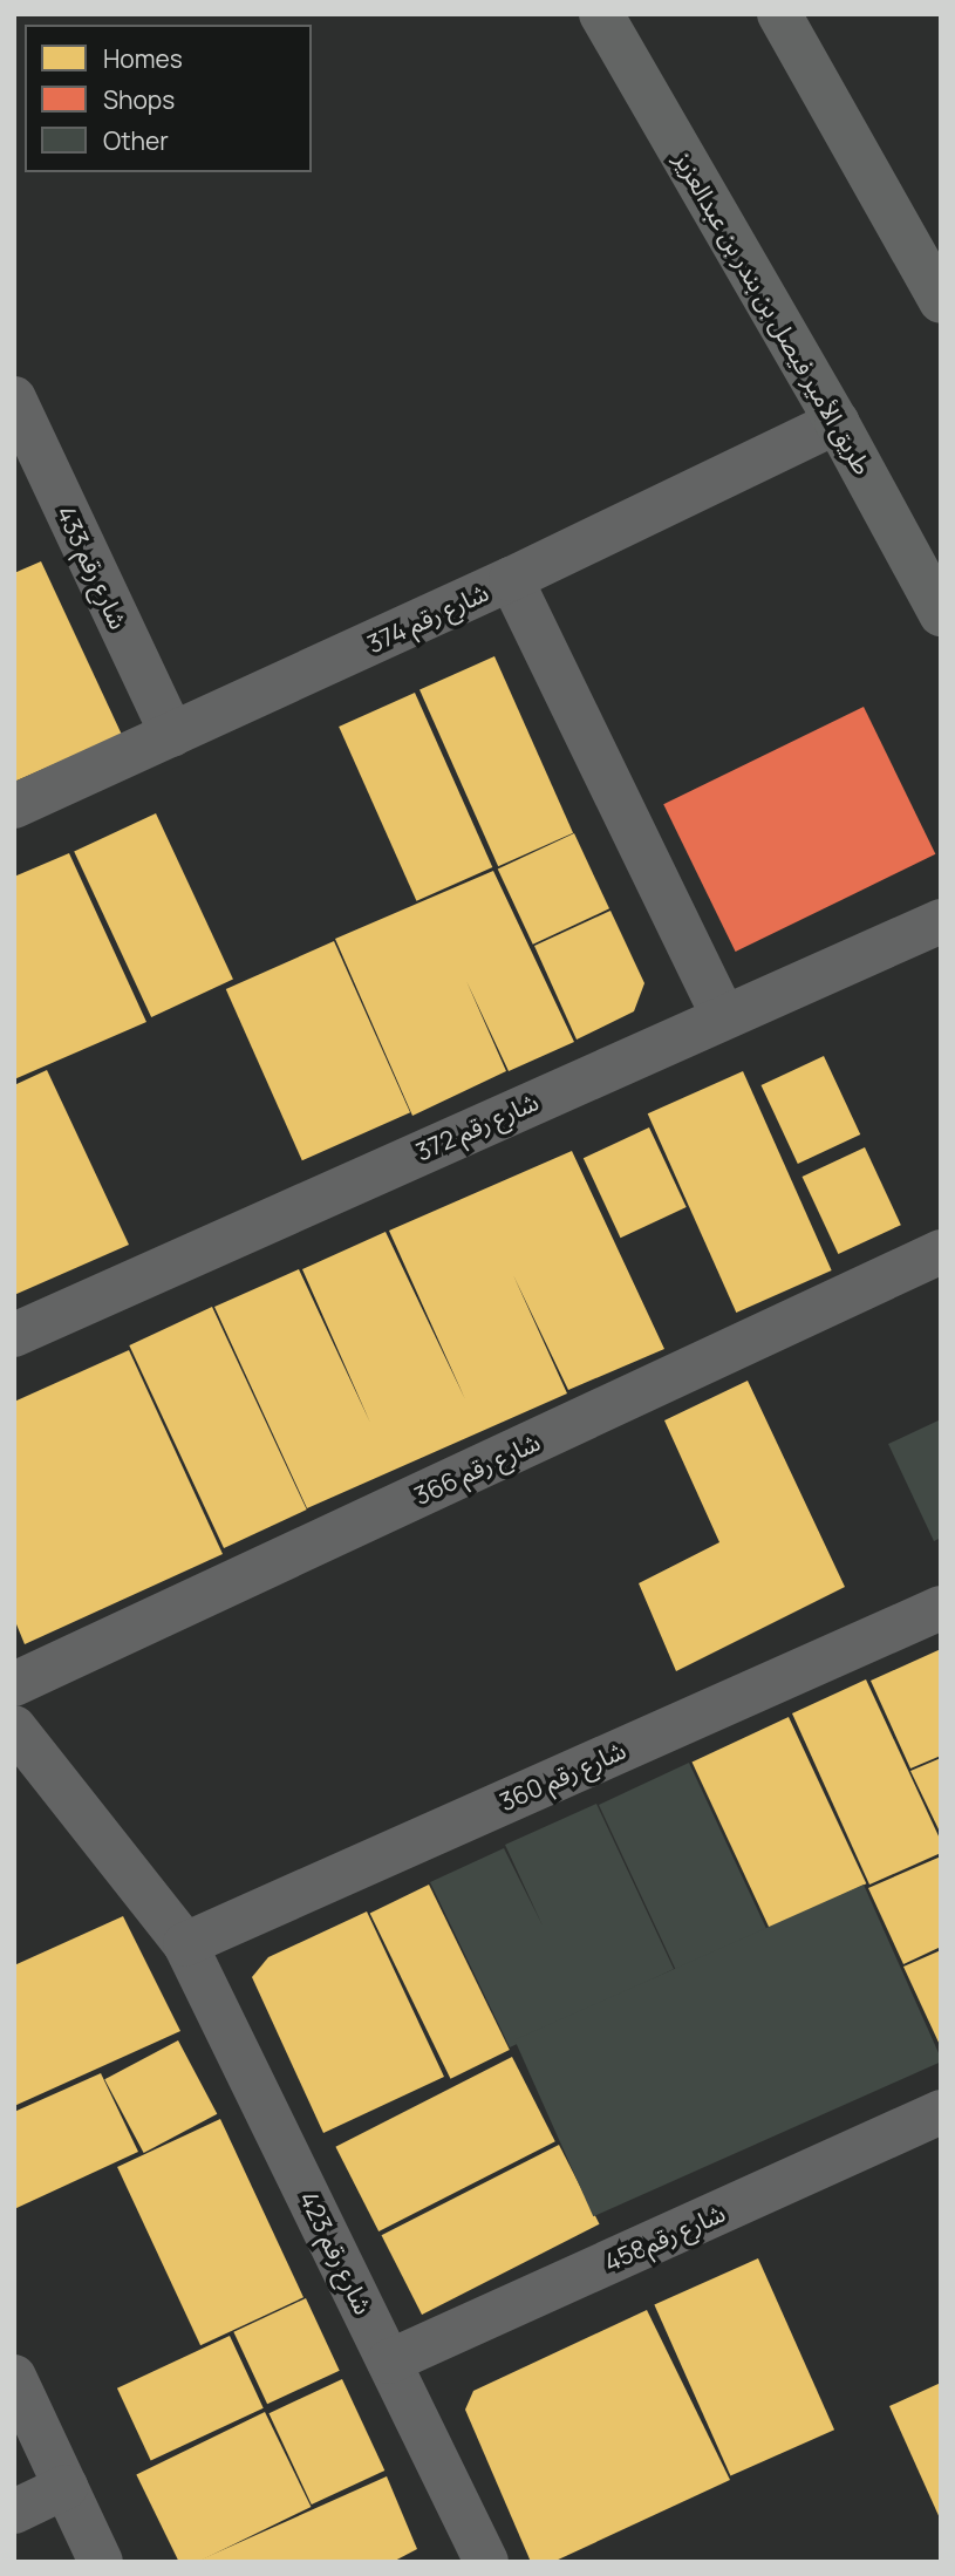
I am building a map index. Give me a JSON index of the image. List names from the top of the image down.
{
  "streets": {
    "main road": ["طريق الأمير فيصل بن بندر بن عبدالعزيز"],
    "street": [
      "شارع رقم 433",
      "شارع رقم 374",
      "شارع رقم 372",
      "شارع رقم 366",
      "شارع رقم 360",
      "شارع رقم458",
      "شارع رقم 423"
    ]
  },
  "crossings": [
    ["طريق الأمير فيصل بن بندر بن عبدالعزيز", "شارع رقم 374"],
    ["شارع رقم 433", "شارع رقم 374"],
    ["شارع رقم 360", "شارع رقم 423"],
    ["شارع رقم458", "شارع رقم 423"]
  ],
  "legend": ["Homes", "Shops", "Other"]
}
